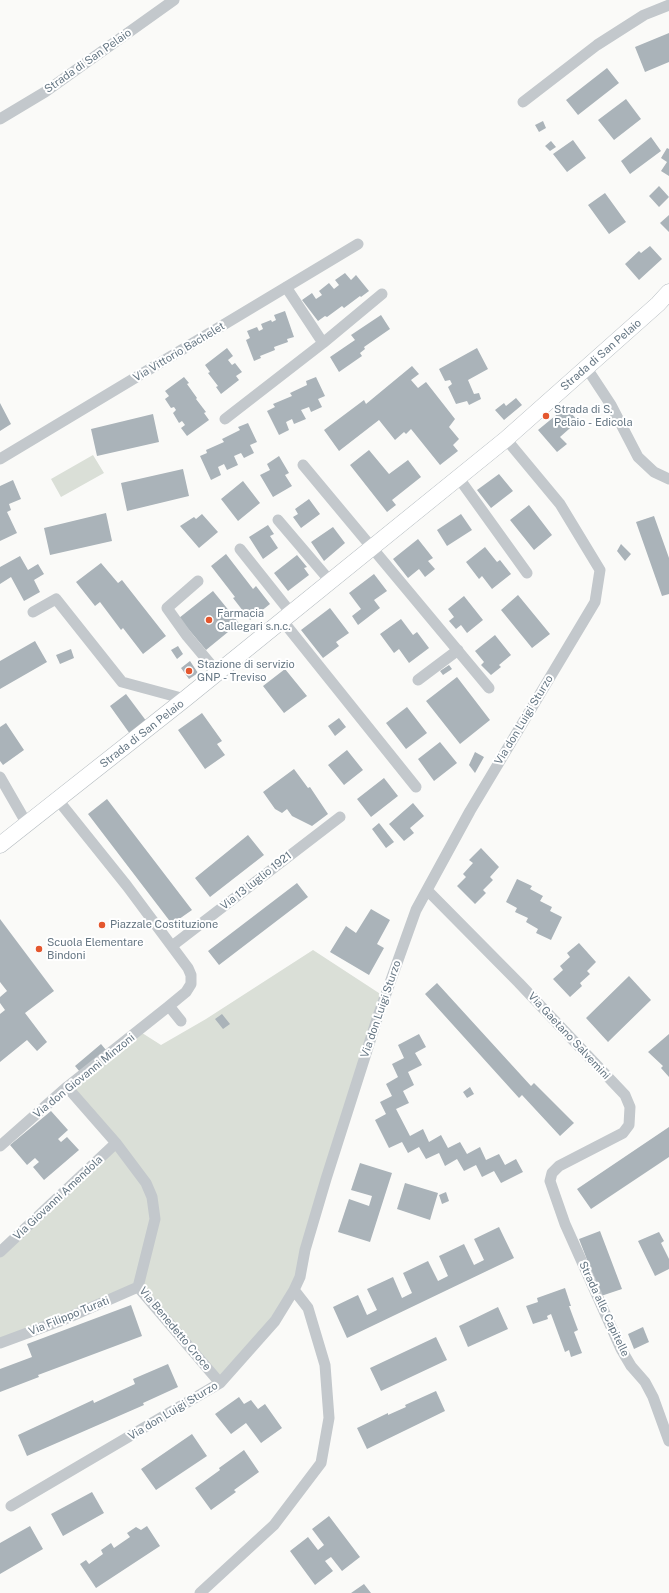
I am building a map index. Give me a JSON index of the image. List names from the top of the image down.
{
  "streets": {
    "main road": ["Strada di San Pelaio"],
    "street": [
      "Via Vittorio Bachelet",
      "Via don Luigi Sturzo",
      "Via 13 luglio 1921",
      "Via Gaetano Salvemini",
      "Via don Giovanni Minzoni",
      "Via Giovanni Amendola",
      "Strada alle Capitelle",
      "Via Filippo Turati",
      "Via Benedetto Croce"
    ]
  },
  "crossings": [
    ["Strada di San Pelaio", "Via don Luigi Sturzo"],
    ["Via don Luigi Sturzo", "Via Gaetano Salvemini"],
    ["Via don Luigi Sturzo", "Via Benedetto Croce"],
    ["Via Gaetano Salvemini", "Strada alle Capitelle"],
    ["Via don Giovanni Minzoni", "Via Benedetto Croce"],
    ["Via Giovanni Amendola", "Via Benedetto Croce"],
    ["Via Filippo Turati", "Via Benedetto Croce"]
  ],
  "places": [
    "Strada di S. Pelaio - Edicola",
    "Farmacia Callegari s.n.c.",
    "Stazione di servizio GNP - Treviso",
    "Piazzale Costituzione",
    "Scuola Elementare Bindoni"
  ]
}
